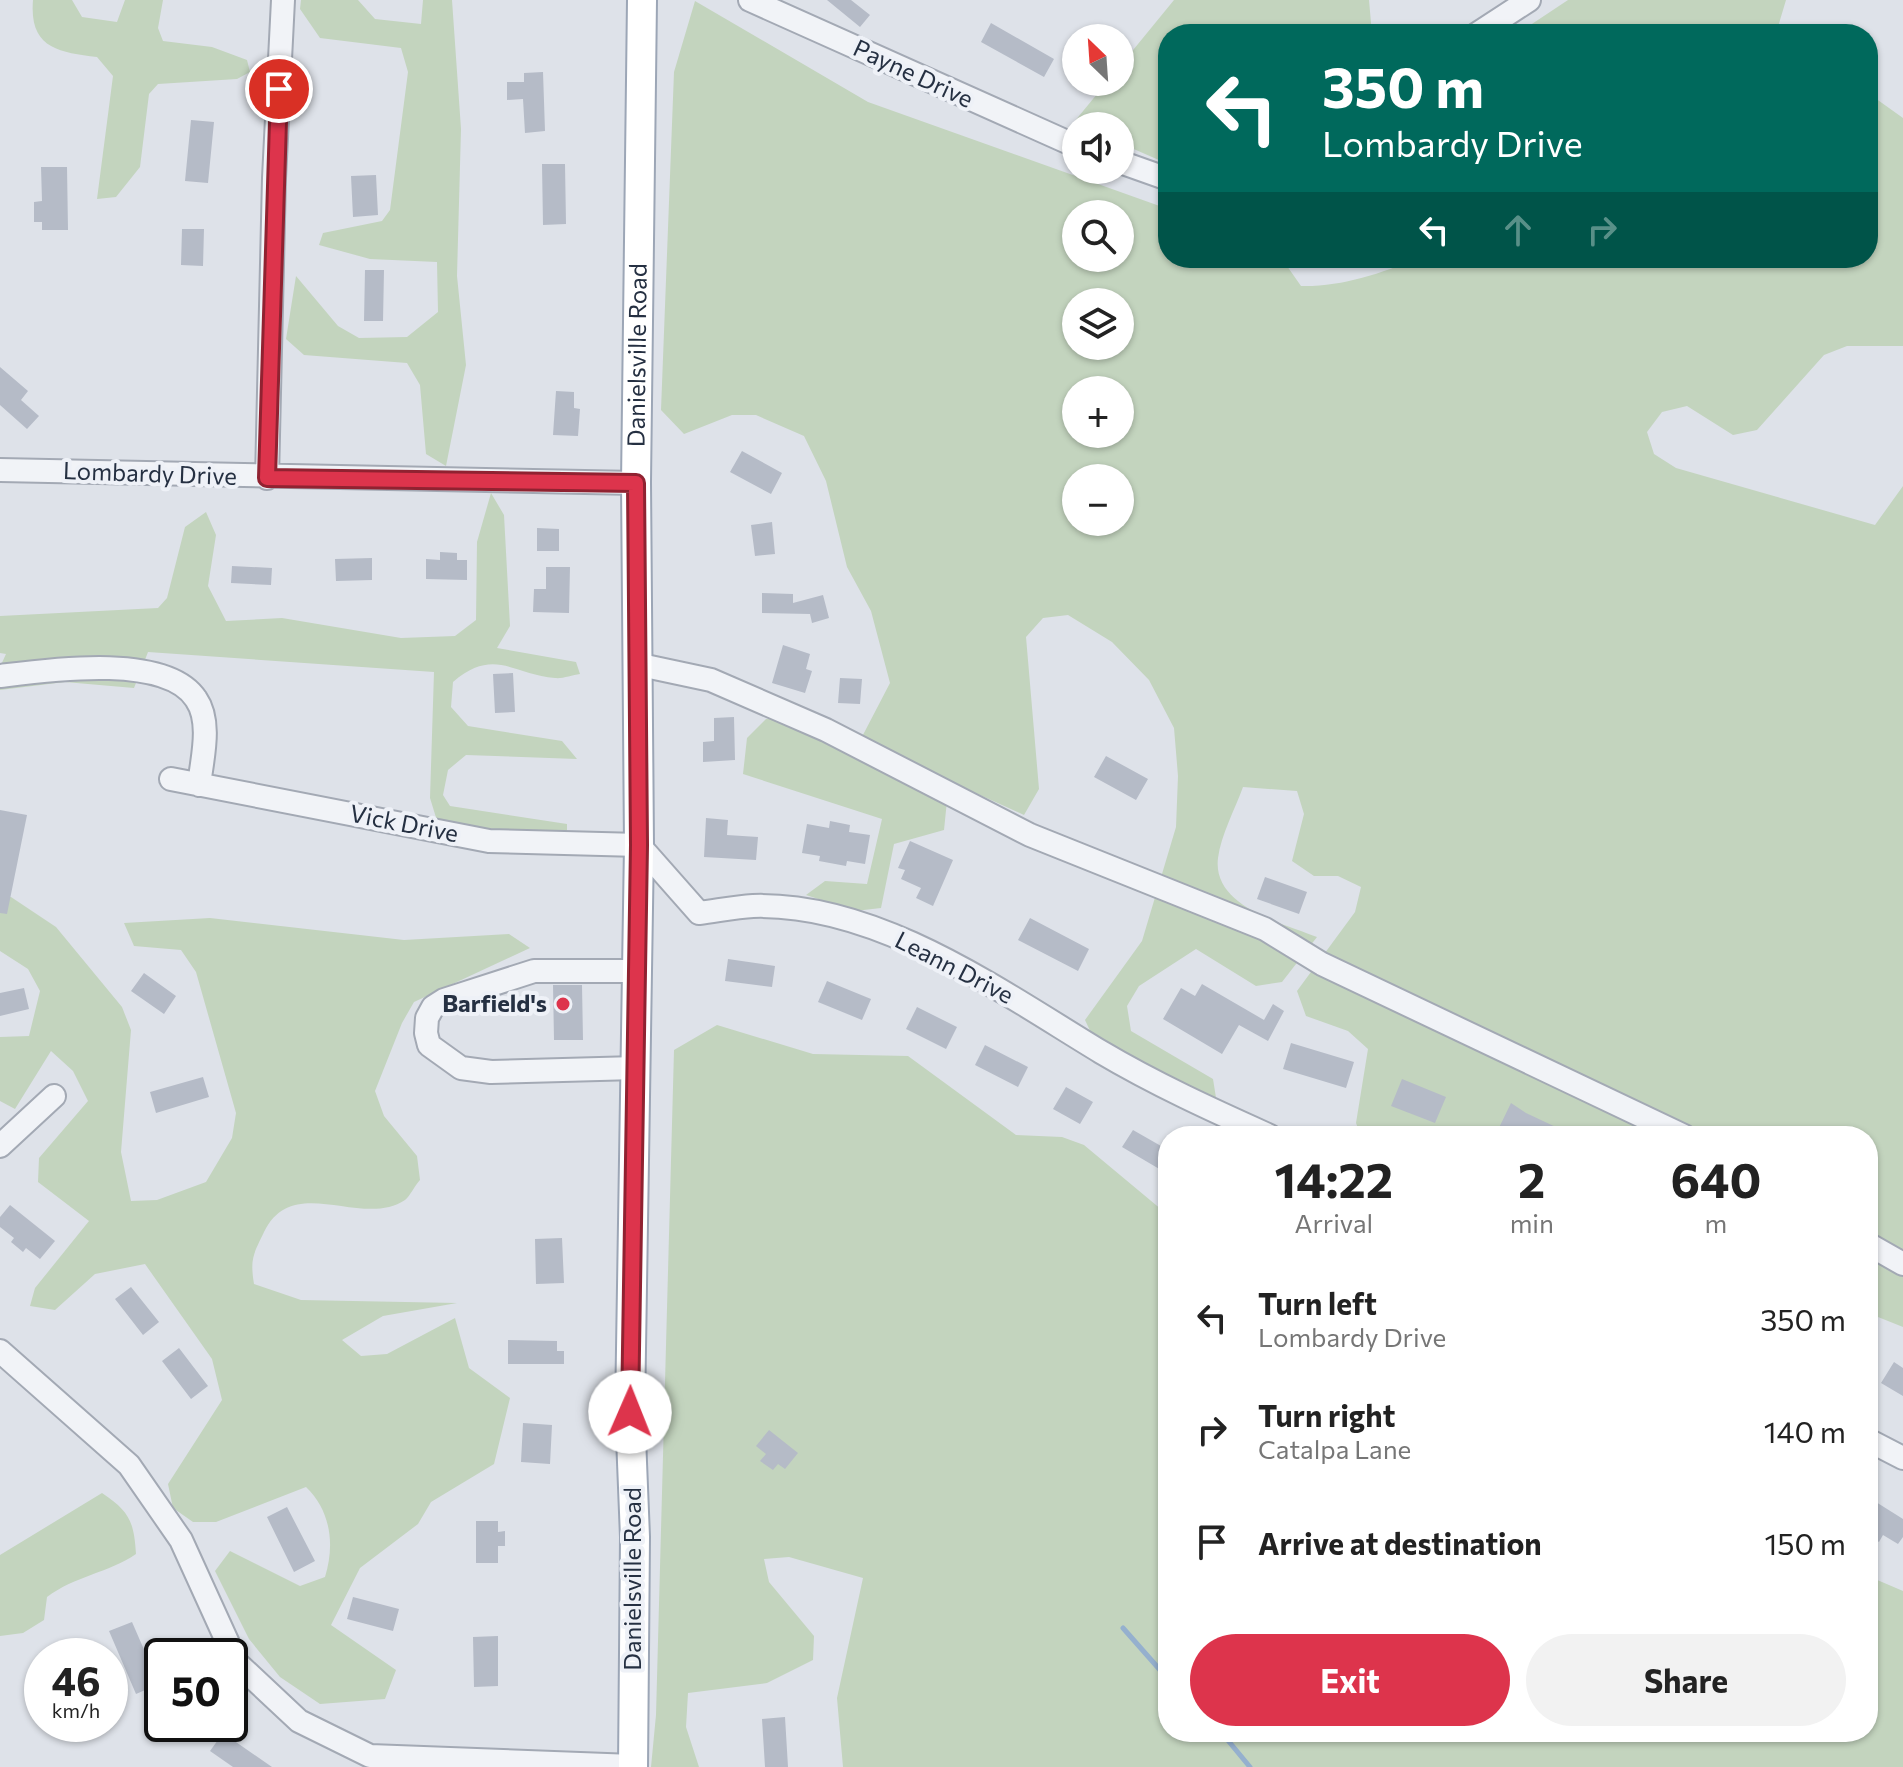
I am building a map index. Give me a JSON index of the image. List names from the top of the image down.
{
  "streets": {
    "main road": ["Danielsville Road"],
    "street": [
      "Payne Drive",
      "Lombardy Drive",
      "Vick Drive",
      "Leann Drive"
    ]
  },
  "crossings": [
    ["Danielsville Road", "Lombardy Drive"],
    ["Danielsville Road", "Vick Drive"],
    ["Danielsville Road", "Leann Drive"],
    ["Vick Drive", "Leann Drive"]
  ],
  "places": ["Barfield's"],
  "north": "top left",
  "page": {
    "map_buttons": ["+", "−"],
    "turn": ["350 m", "Lombardy Drive"],
    "eta": [
      "14:22",
      "Arrival",
      "2",
      "min",
      "640",
      "m"
    ],
    "list": [
      {
        "name": "Turn left",
        "note": "Lombardy Drive",
        "value": "350 m"
      },
      {
        "name": "Turn right",
        "note": "Catalpa Lane",
        "value": "140 m"
      },
      {
        "name": "Arrive at destination",
        "value": "150 m"
      }
    ],
    "buttons": ["Exit", "Share"],
    "speed": "46 km/h",
    "limit": "50"
  }
}
